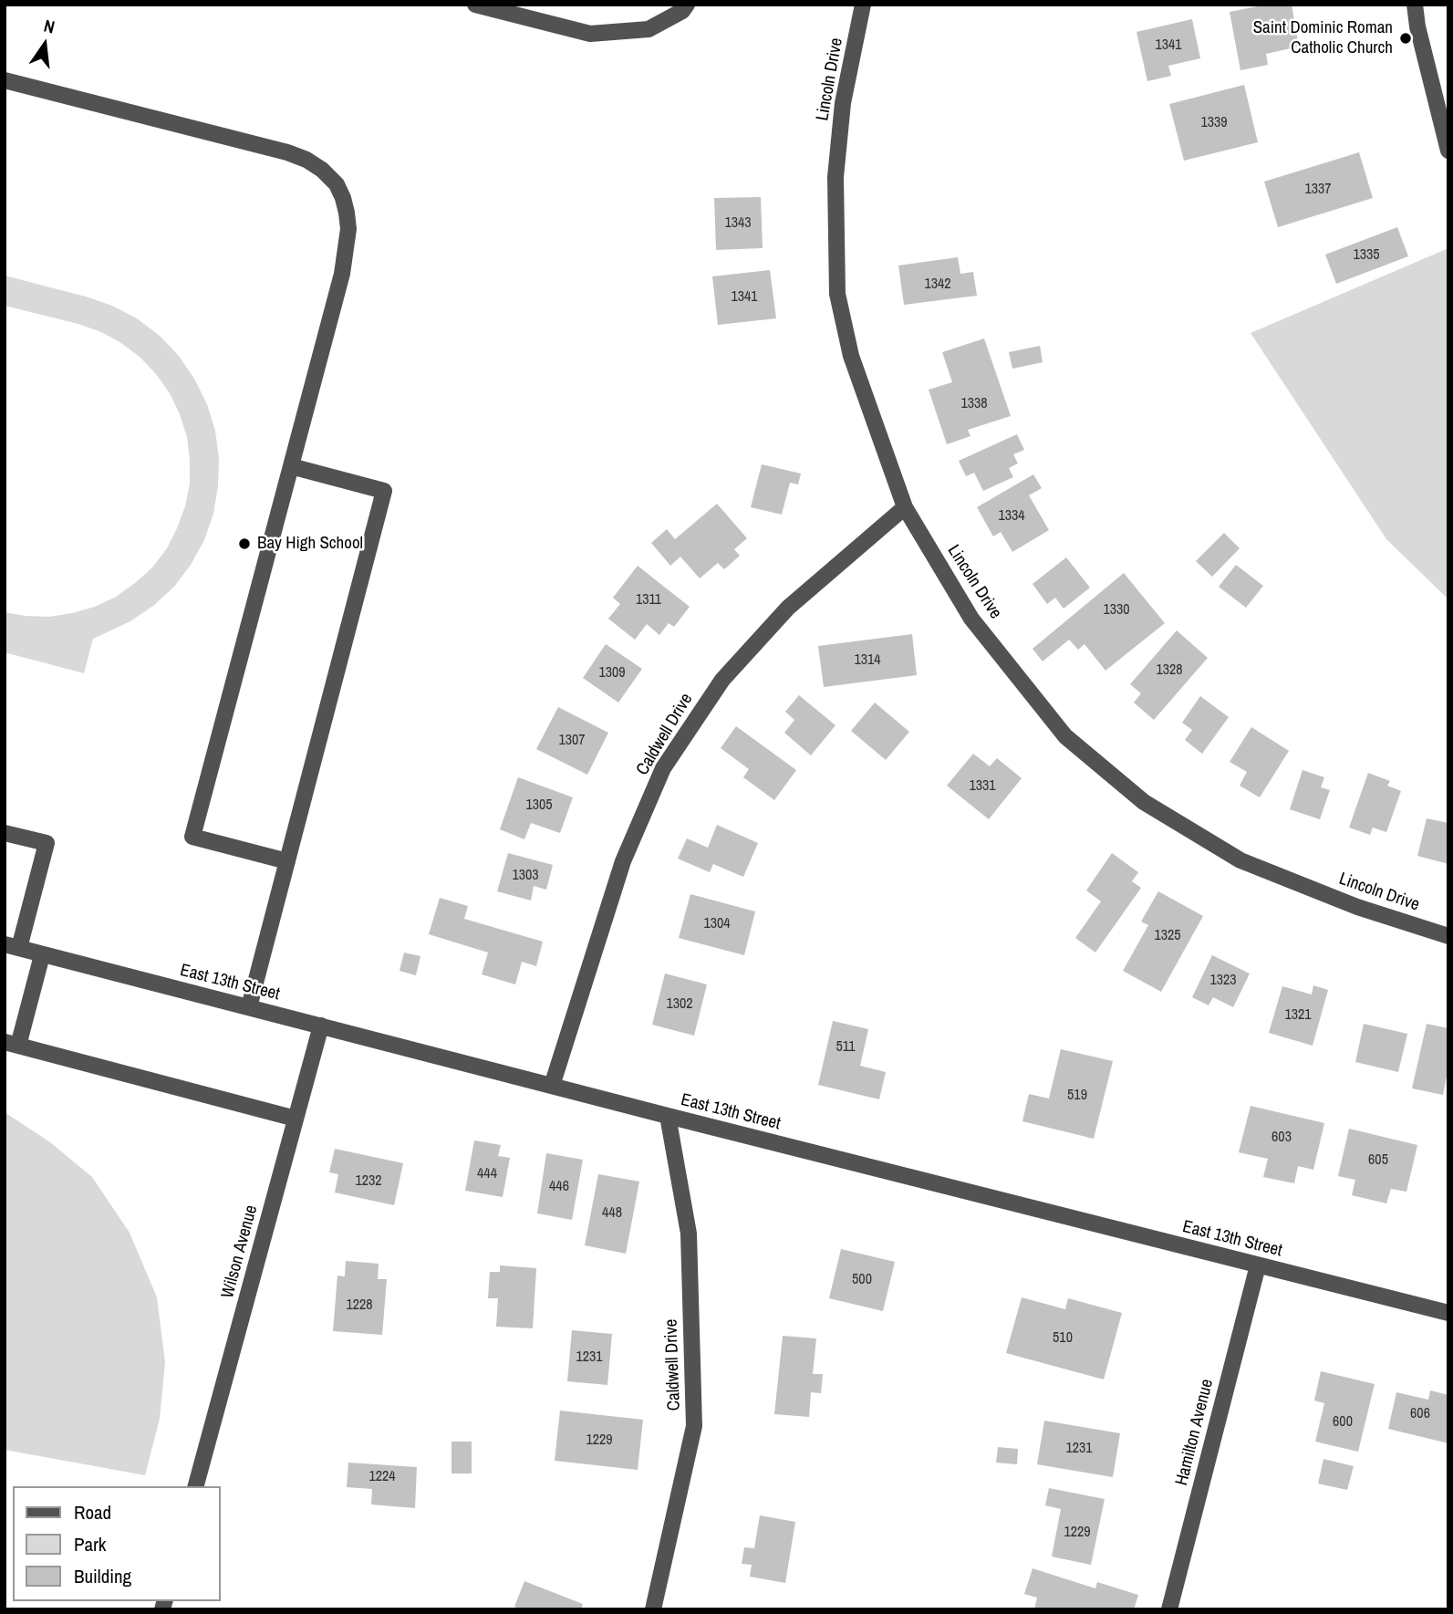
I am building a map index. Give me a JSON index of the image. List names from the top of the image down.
{
  "streets": {
    "street": [
      "Lincoln Drive",
      "Caldwell Drive",
      "East 13th Street",
      "Wilson Avenue",
      "Hamilton Avenue"
    ]
  },
  "crossings": [
    ["Lincoln Drive", "Caldwell Drive"],
    ["Caldwell Drive", "East 13th Street"],
    ["East 13th Street", "Wilson Avenue"],
    ["East 13th Street", "Hamilton Avenue"]
  ],
  "places": ["Saint Dominic Roman Catholic Church", "Bay High School"],
  "house_numbers": [
    "1341",
    "1339",
    "1337",
    "1343",
    "1335",
    "1342",
    "1341",
    "1338",
    "1334",
    "1311",
    "1330",
    "1314",
    "1328",
    "1309",
    "1307",
    "1331",
    "1305",
    "1303",
    "1304",
    "1325",
    "1323",
    "1302",
    "1321",
    "511",
    "519",
    "603",
    "605",
    "444",
    "1232",
    "446",
    "448",
    "500",
    "1228",
    "510",
    "1231",
    "606",
    "600",
    "1229",
    "1231",
    "1224",
    "1229"
  ],
  "legend": ["Road", "Park", "Building"],
  "north": "top"
}
